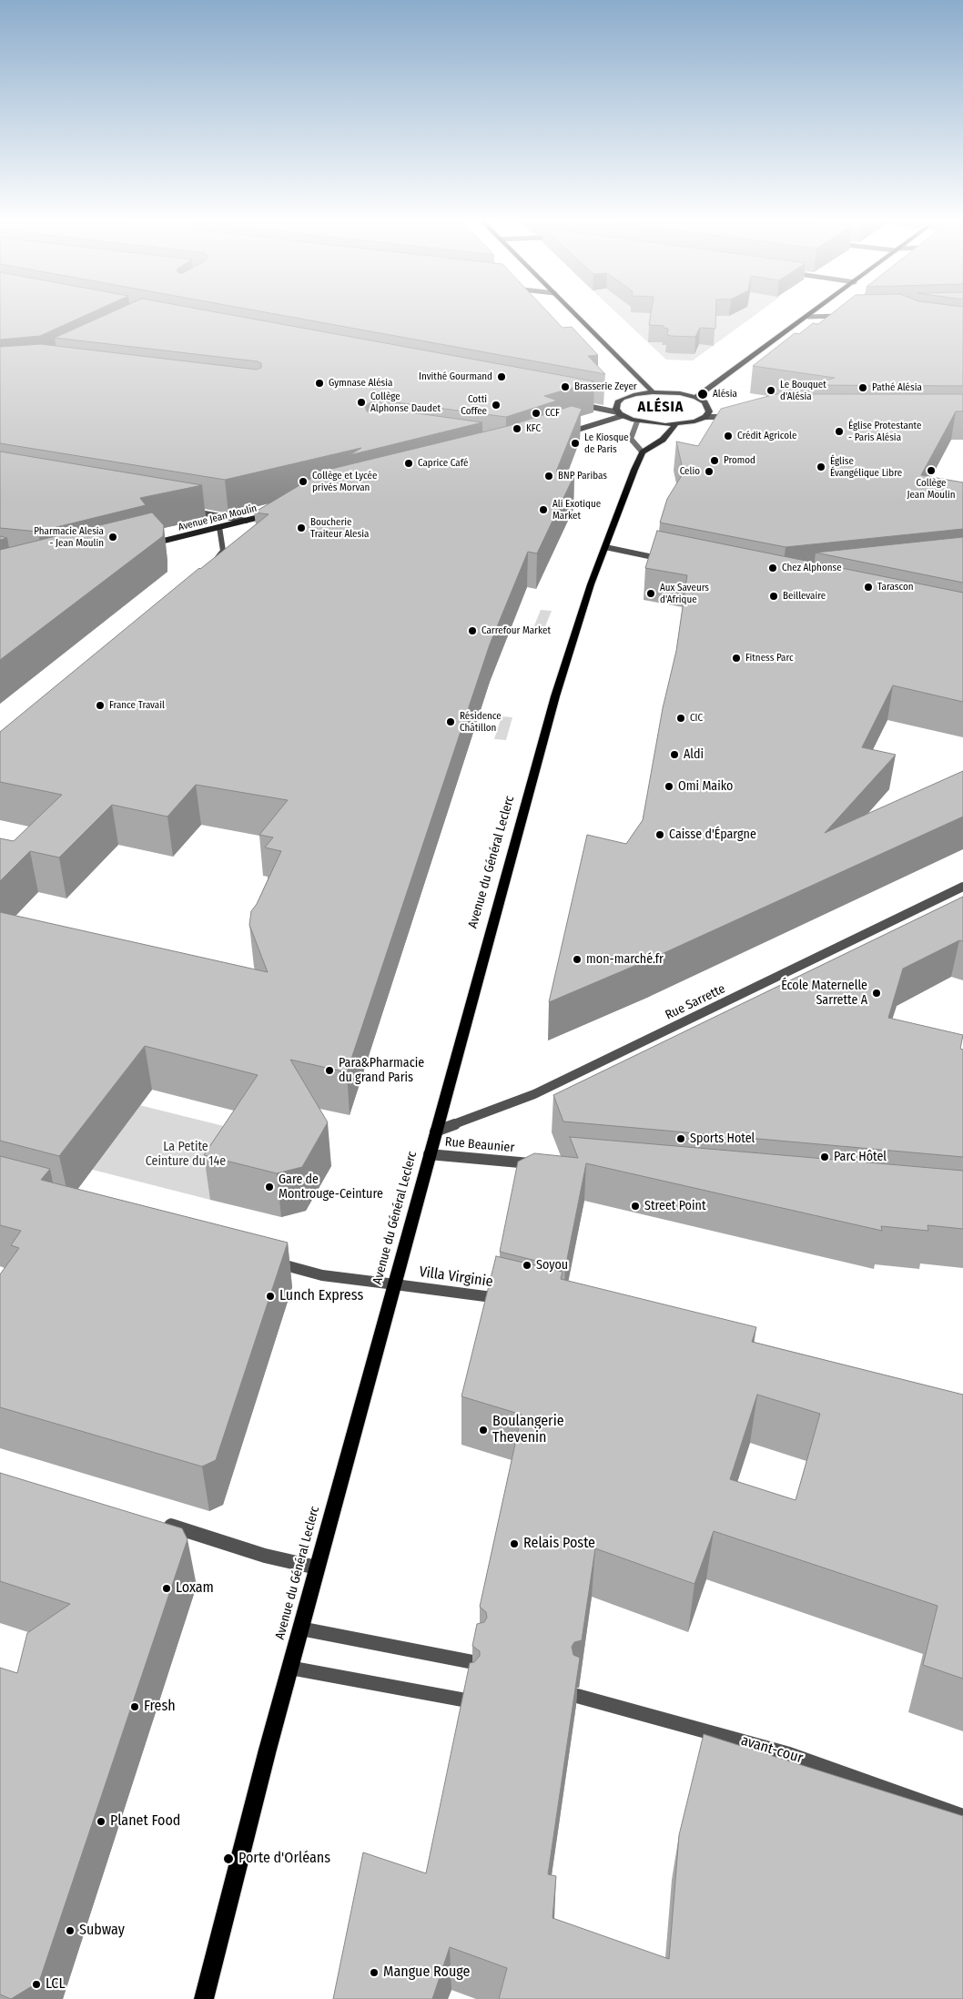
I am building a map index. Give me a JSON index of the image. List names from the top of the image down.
{
  "streets": {
    "main road": ["Avenue Jean Moulin", "Avenue du Général Leclerc"],
    "street": [
      "Rue Sarrette",
      "Rue Beaunier",
      "Villa Virginie",
      "avant-cour"
    ]
  },
  "crossings": [
    ["Avenue du Général Leclerc", "Rue Sarrette"],
    ["Avenue du Général Leclerc", "Rue Beaunier"],
    ["Avenue du Général Leclerc", "Villa Virginie"]
  ],
  "districts": ["ALÉSIA"],
  "parks": ["La Petite Ceinture du 14e"],
  "places": [
    "Invithé Gourmand",
    "Gymnase Alésia",
    "Brasserie Zeyer",
    "Pathé Alésia",
    "Le Bouquet d'Alésia",
    "Alésia",
    "Collège Alphonse Daudet",
    "Cotti Coffee",
    "CCF",
    "KFC",
    "Église Protestante - Paris Alésia",
    "Crédit Agricole",
    "Le Kiosque de Paris",
    "Promod",
    "Caprice Café",
    "Église Évangélique Libre",
    "Collège Jean Moulin",
    "Celio",
    "BNP Paribas",
    "Collège et Lycée privés Morvan",
    "Ali Exotique Market",
    "Boucherie Traiteur Alesia",
    "Pharmacie Alesia - Jean Moulin",
    "Chez Alphonse",
    "Tarascon",
    "Aux Saveurs d'Afrique",
    "Beillevaire",
    "Carrefour Market",
    "Fitness Parc",
    "France Travail",
    "CIC",
    "Résidence Châtillon",
    "Aldi",
    "Omi Maiko",
    "Caisse d'Épargne",
    "mon-marché.fr",
    "École Maternelle Sarrette A",
    "Para&Pharmacie du grand Paris",
    "Sports Hotel",
    "Parc Hôtel",
    "Gare de Montrouge-Ceinture",
    "Street Point",
    "Soyou",
    "Lunch Express",
    "Boulangerie Thevenin",
    "Relais Poste",
    "Loxam",
    "Fresh",
    "Planet Food",
    "Porte d'Orléans",
    "Subway",
    "Mangue Rouge",
    "LCL"
  ]
}
